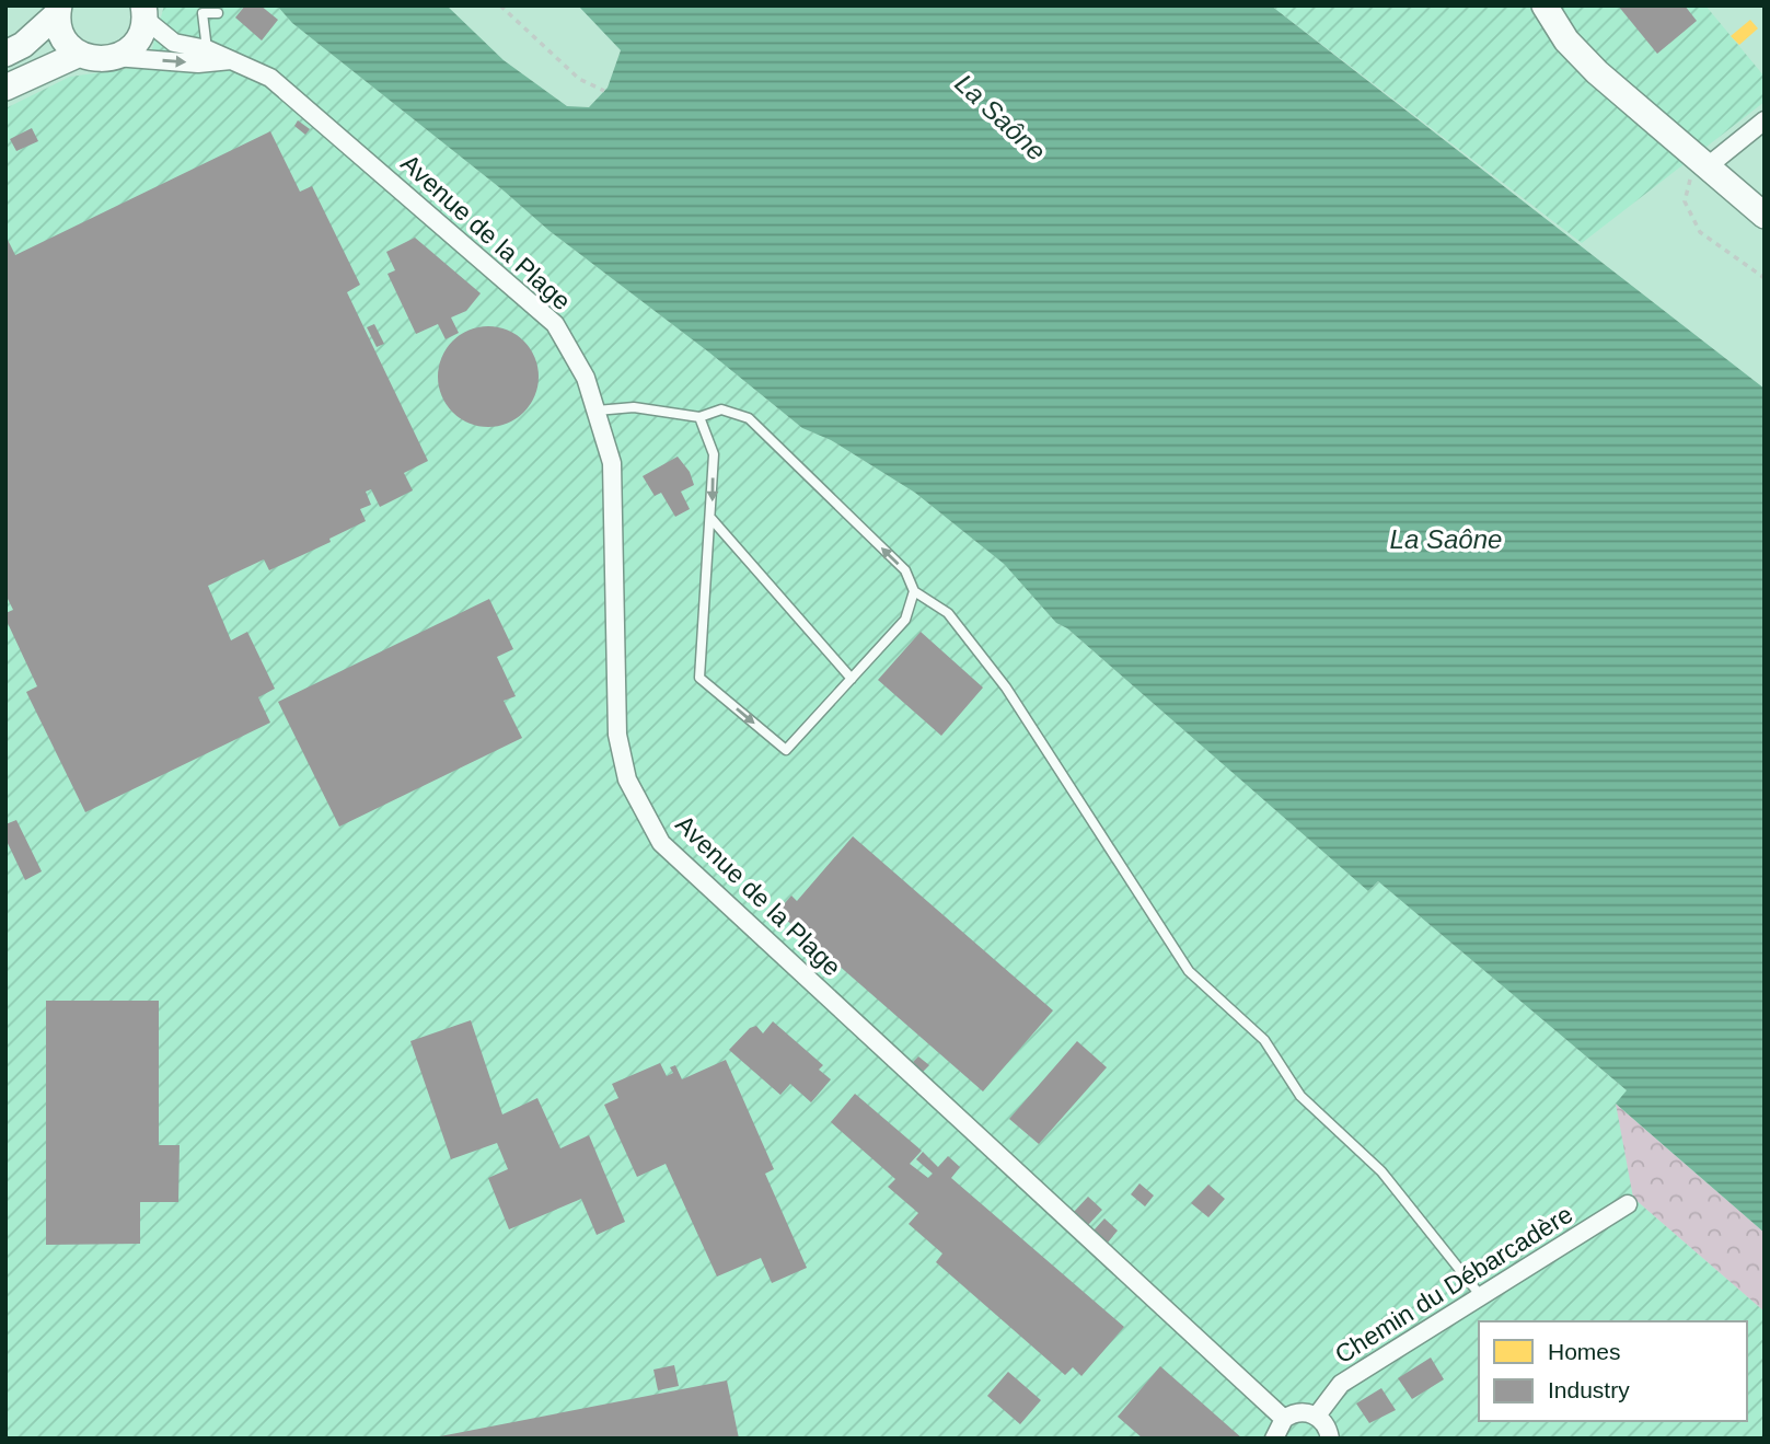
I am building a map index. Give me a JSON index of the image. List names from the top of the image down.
{
  "streets": {
    "street": ["Avenue de la Plage", "Chemin du Débarcadère"]
  },
  "water": ["La Saône"],
  "legend": ["Homes", "Industry"]
}
